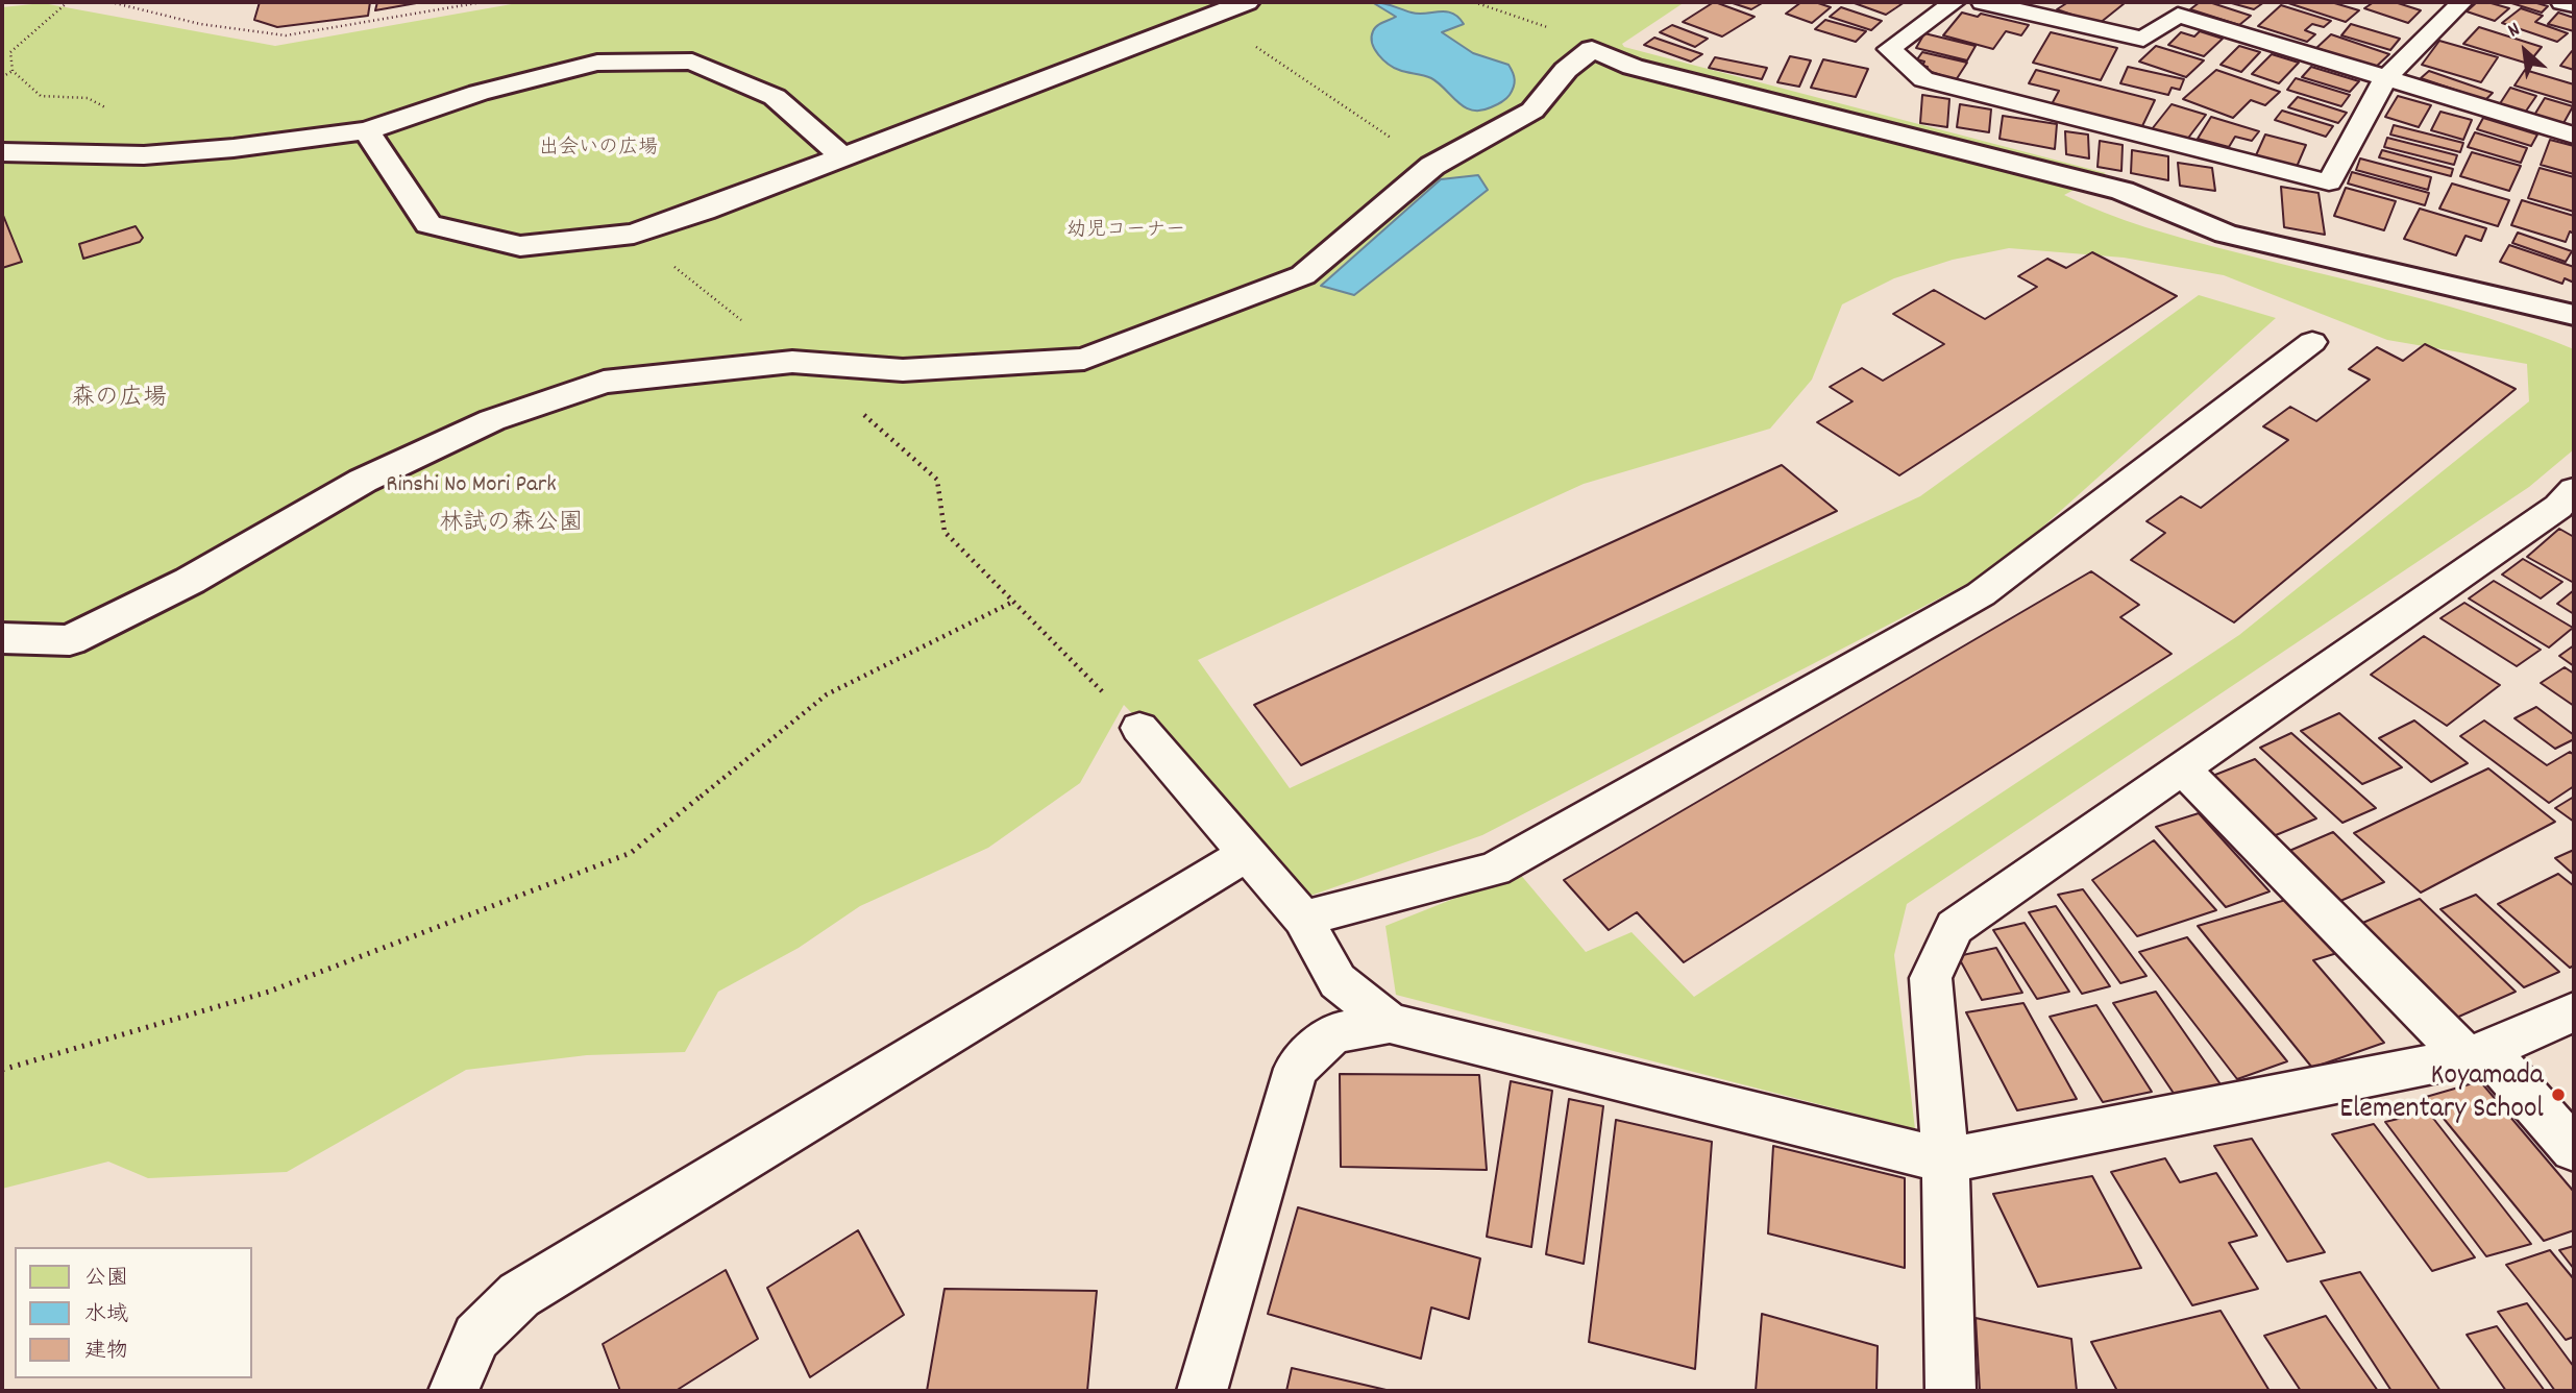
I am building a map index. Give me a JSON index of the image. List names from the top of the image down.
{
  "parks": [
    "出会いの広場",
    "幼児コーナー",
    "森の広場",
    "Rinshi No Mori Park",
    "林試の森公園"
  ],
  "places": ["Koyamada Elementary School"],
  "legend": ["公園", "水域", "建物"],
  "north": "top left"
}
